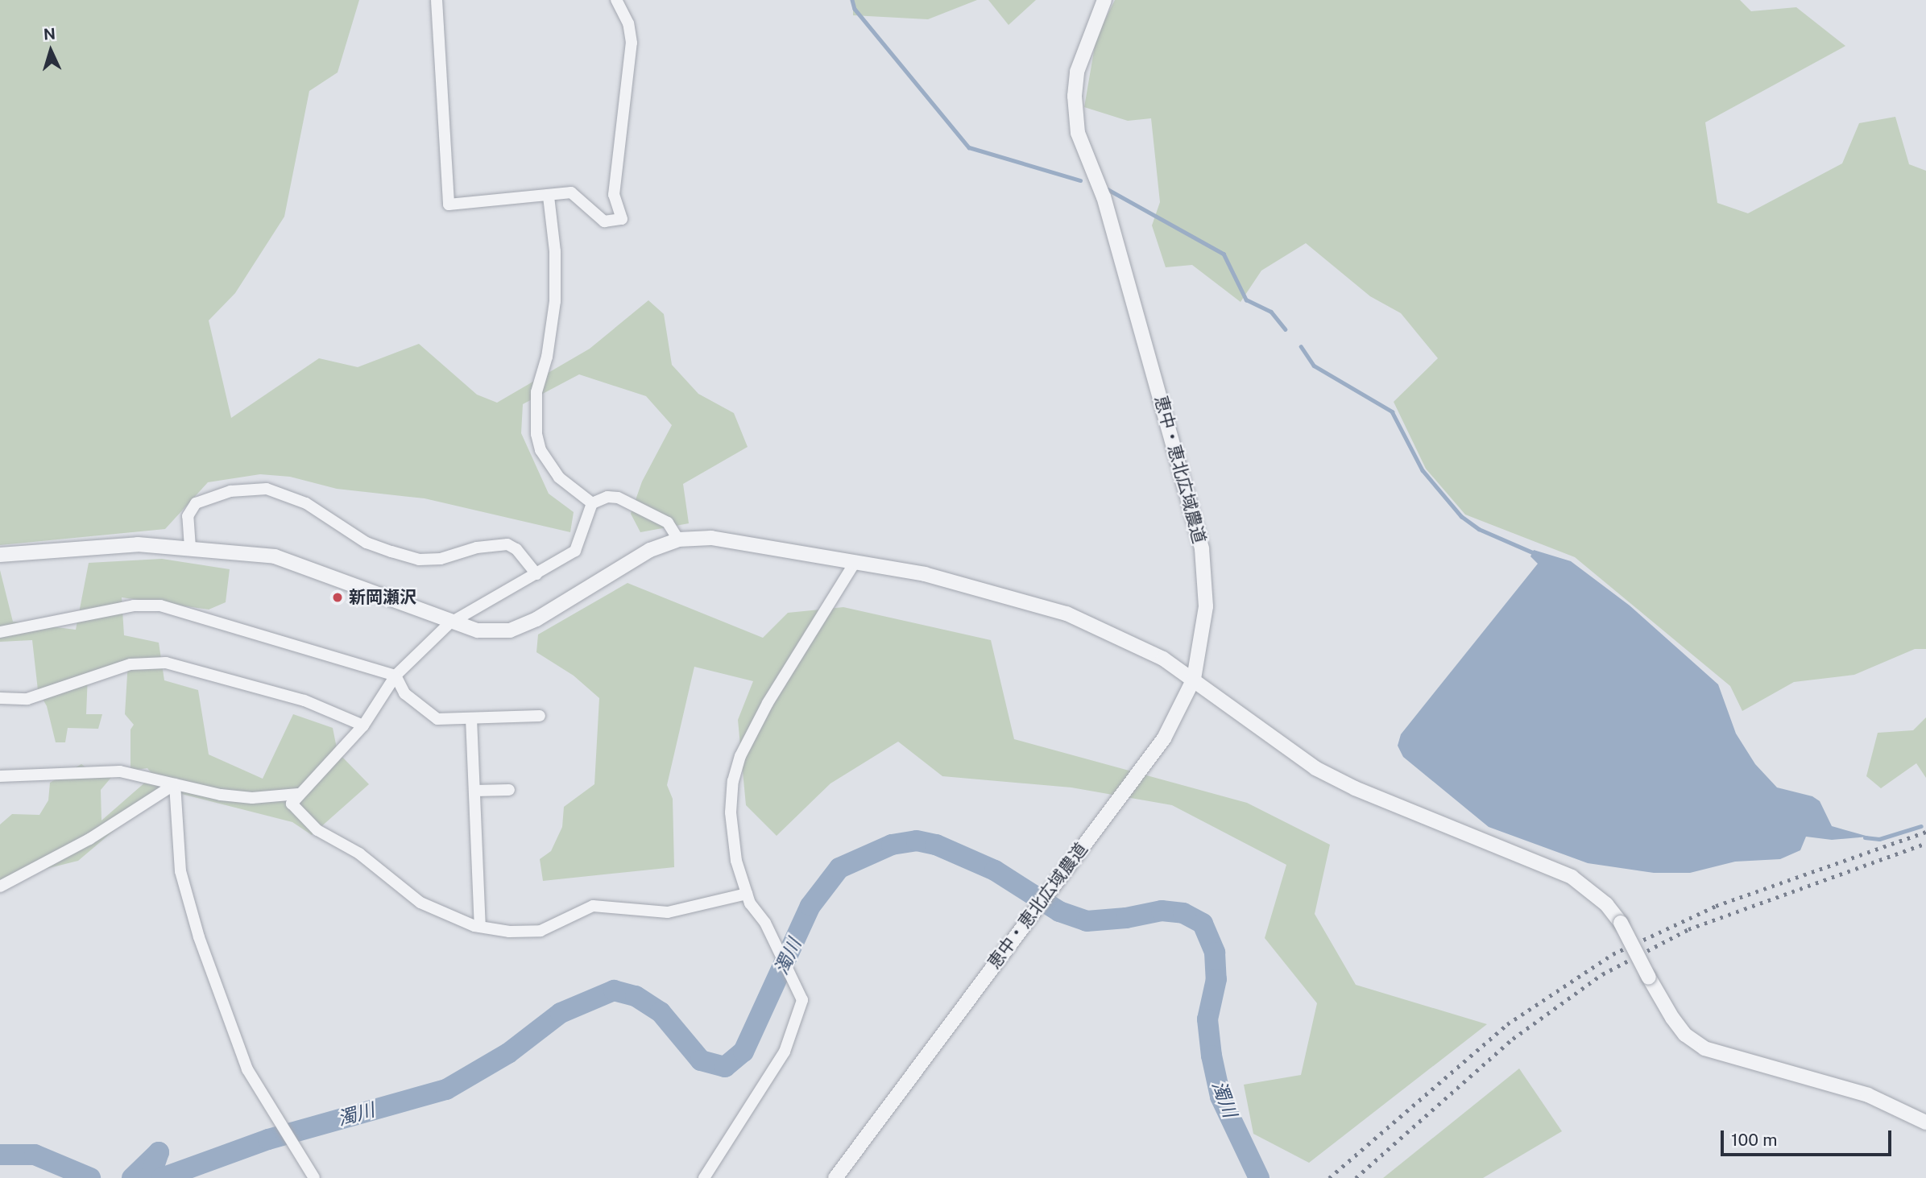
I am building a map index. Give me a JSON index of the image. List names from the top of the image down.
{
  "streets": {
    "street": ["恵中・恵北広域農道"]
  },
  "water": ["濁川"],
  "places": ["新岡瀬沢"],
  "scale_bar": "100 m",
  "north": "top"
}
